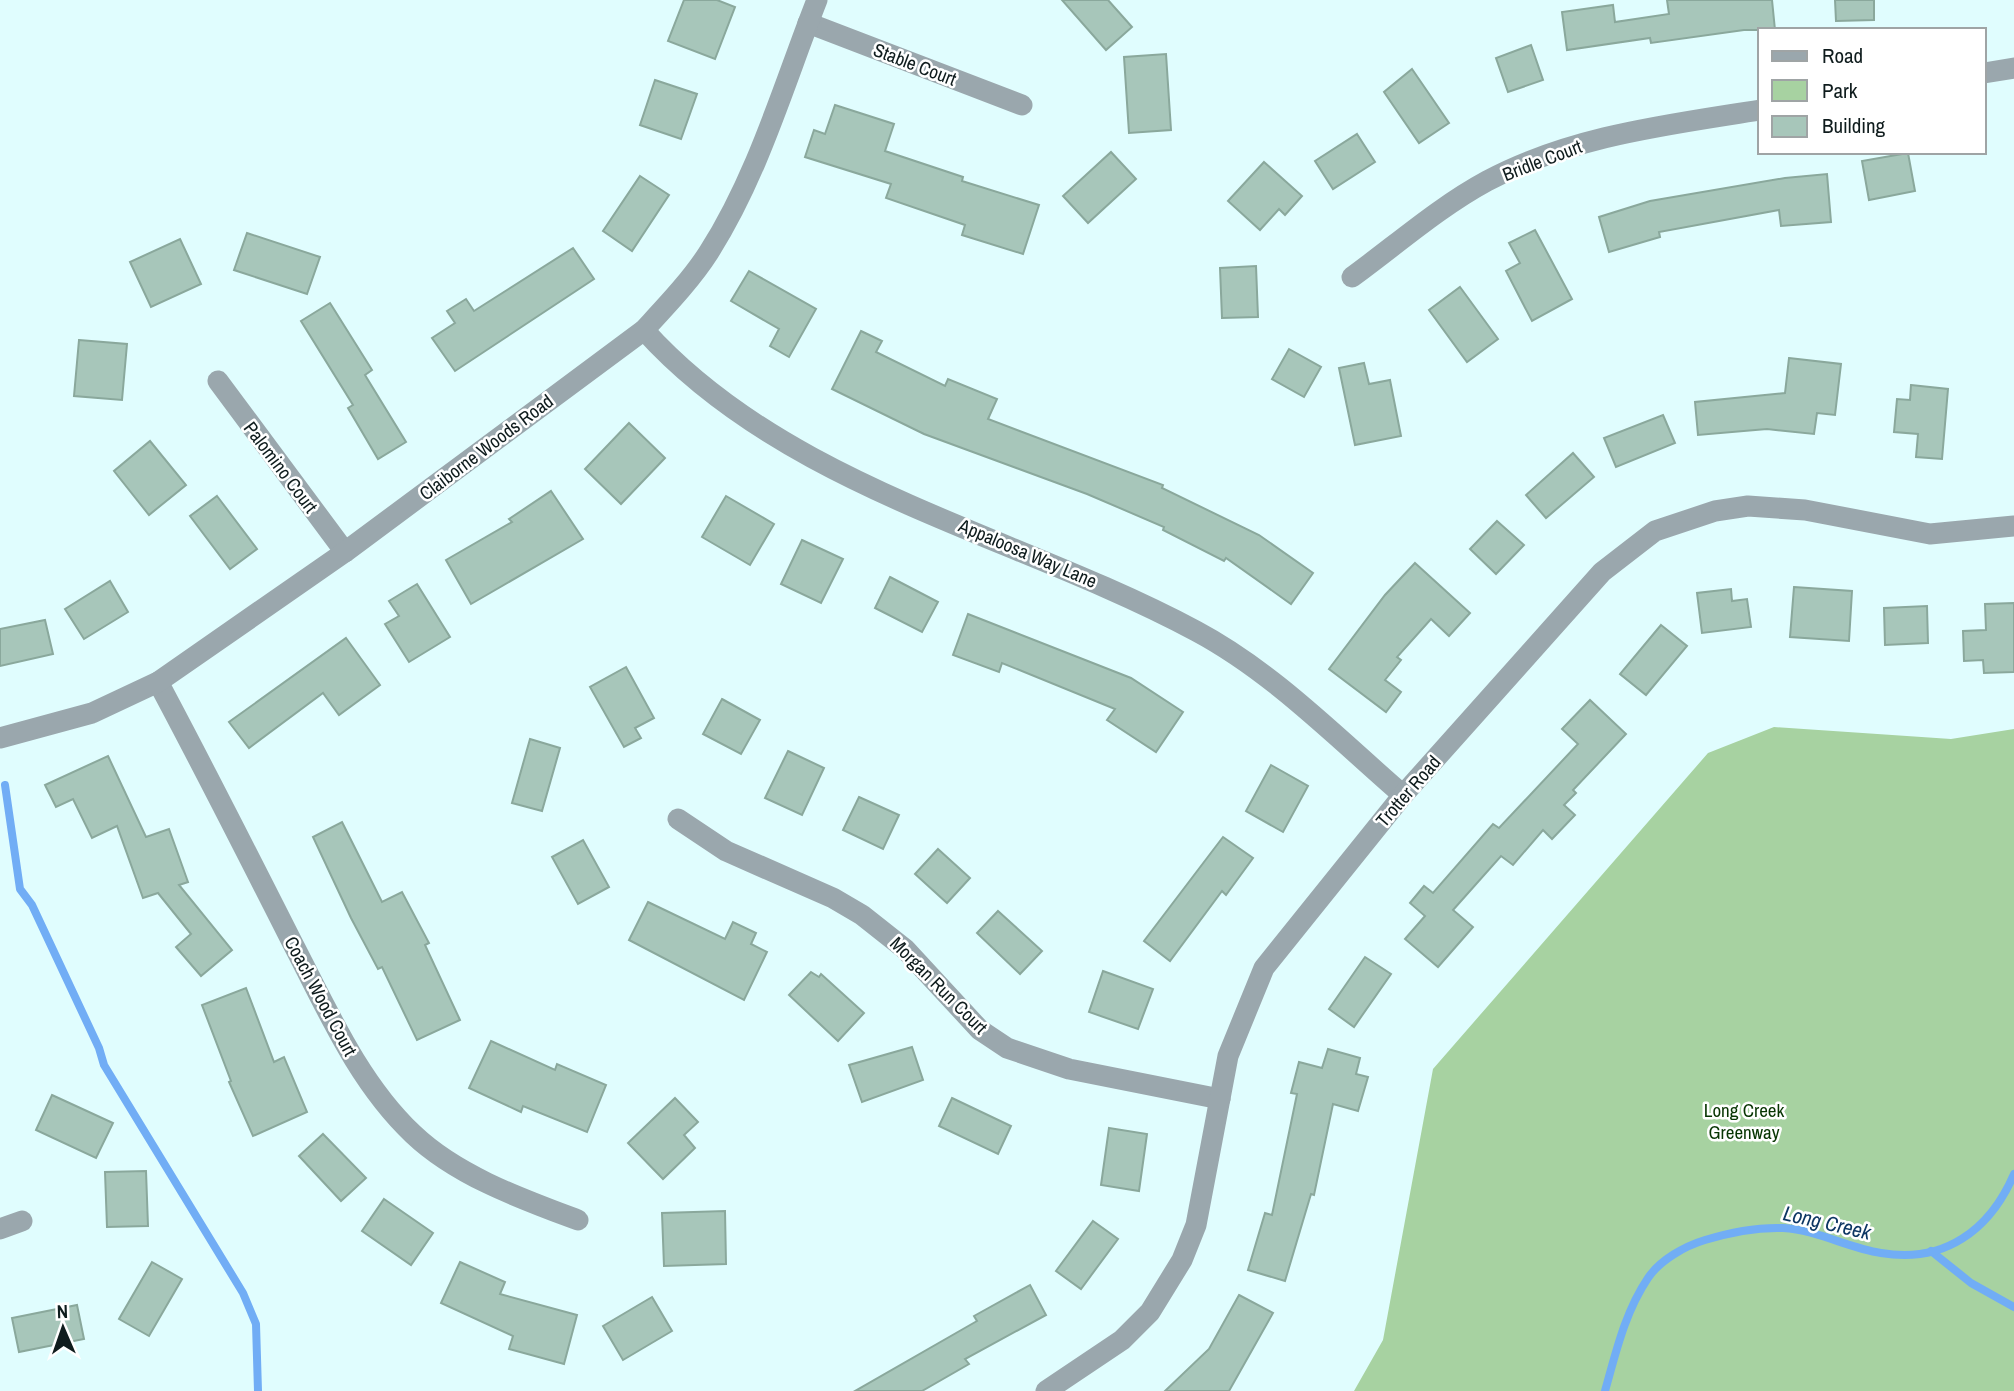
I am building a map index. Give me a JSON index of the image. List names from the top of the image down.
{
  "streets": {
    "street": [
      "Stable Court",
      "Bridle Court",
      "Claiborne Woods Road",
      "Palomino Court",
      "Appaloosa Way Lane",
      "Trotter Road",
      "Morgan Run Court",
      "Coach Wood Court"
    ]
  },
  "crossings": [
    ["Stable Court", "Claiborne Woods Road"],
    ["Claiborne Woods Road", "Palomino Court"],
    ["Claiborne Woods Road", "Appaloosa Way Lane"],
    ["Claiborne Woods Road", "Coach Wood Court"],
    ["Appaloosa Way Lane", "Trotter Road"],
    ["Trotter Road", "Morgan Run Court"]
  ],
  "water": ["Long Creek"],
  "parks": ["Long Creek Greenway"],
  "legend": ["Road", "Park", "Building"],
  "north": "top"
}
